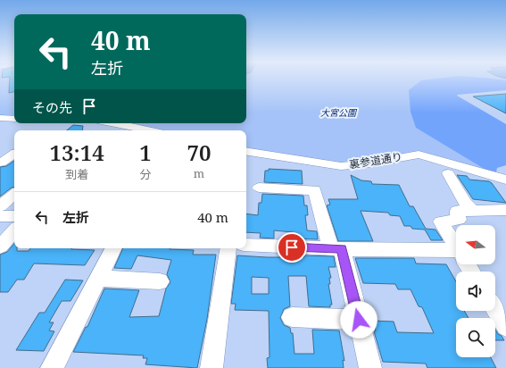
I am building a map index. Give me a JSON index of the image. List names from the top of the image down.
{
  "streets": {
    "street": ["裏参道通り"]
  },
  "parks": ["大宮公園"],
  "north": "left",
  "page": {
    "turn": ["40 m", "左折"],
    "then": "その先",
    "eta": [
      "13:14",
      "到着",
      "1",
      "分",
      "70",
      "m"
    ],
    "list": [
      {
        "name": "左折",
        "value": "40 m"
      }
    ]
  }
}
